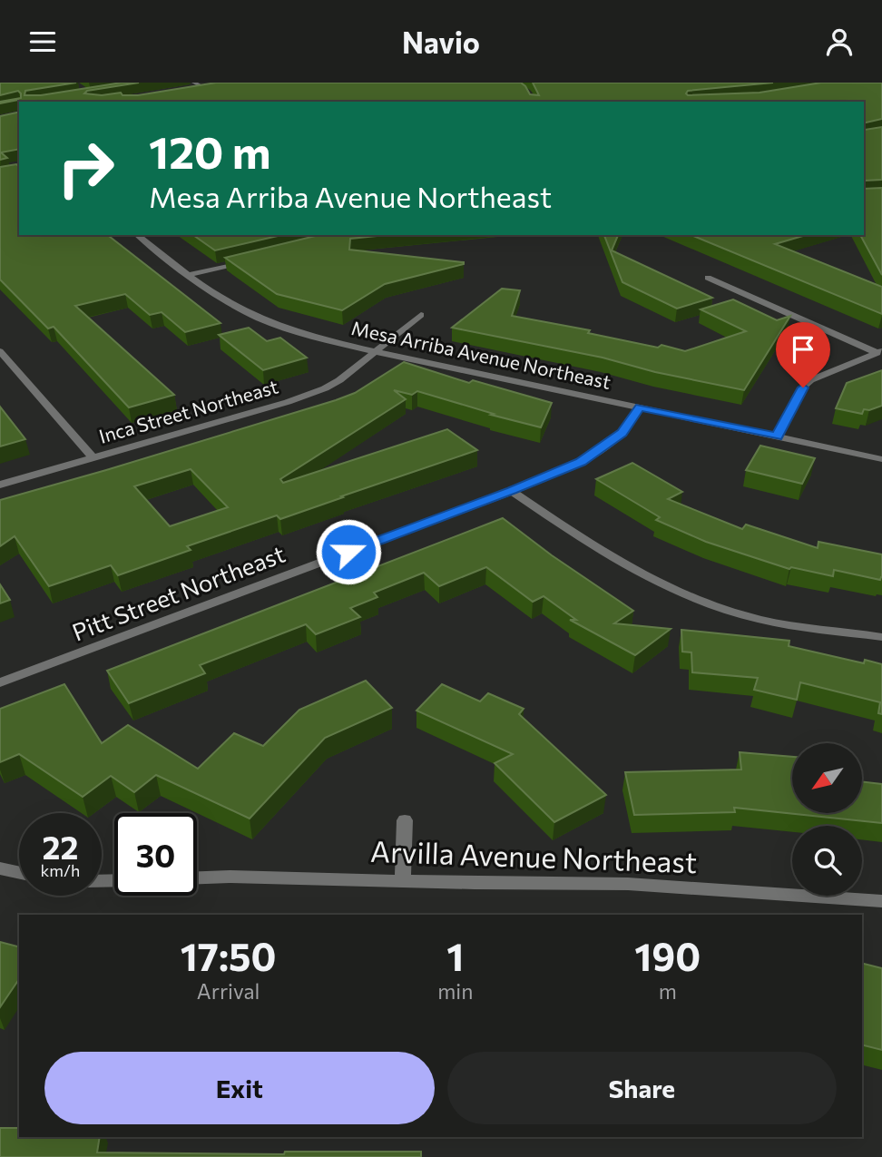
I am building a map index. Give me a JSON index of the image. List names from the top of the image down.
{
  "streets": {
    "street": [
      "Mesa Arriba Avenue Northeast",
      "Inca Street Northeast",
      "Pitt Street Northeast",
      "Arvilla Avenue Northeast"
    ]
  },
  "crossings": [
    ["Mesa Arriba Avenue Northeast", "Inca Street Northeast"],
    ["Mesa Arriba Avenue Northeast", "Pitt Street Northeast"]
  ],
  "north": "bottom left",
  "page": {
    "header": "Navio",
    "turn": ["120 m", "Mesa Arriba Avenue Northeast"],
    "speed": "22 km/h",
    "limit": "30",
    "eta": [
      "17:50",
      "Arrival",
      "1",
      "min",
      "190",
      "m"
    ],
    "buttons": ["Exit", "Share"]
  }
}
